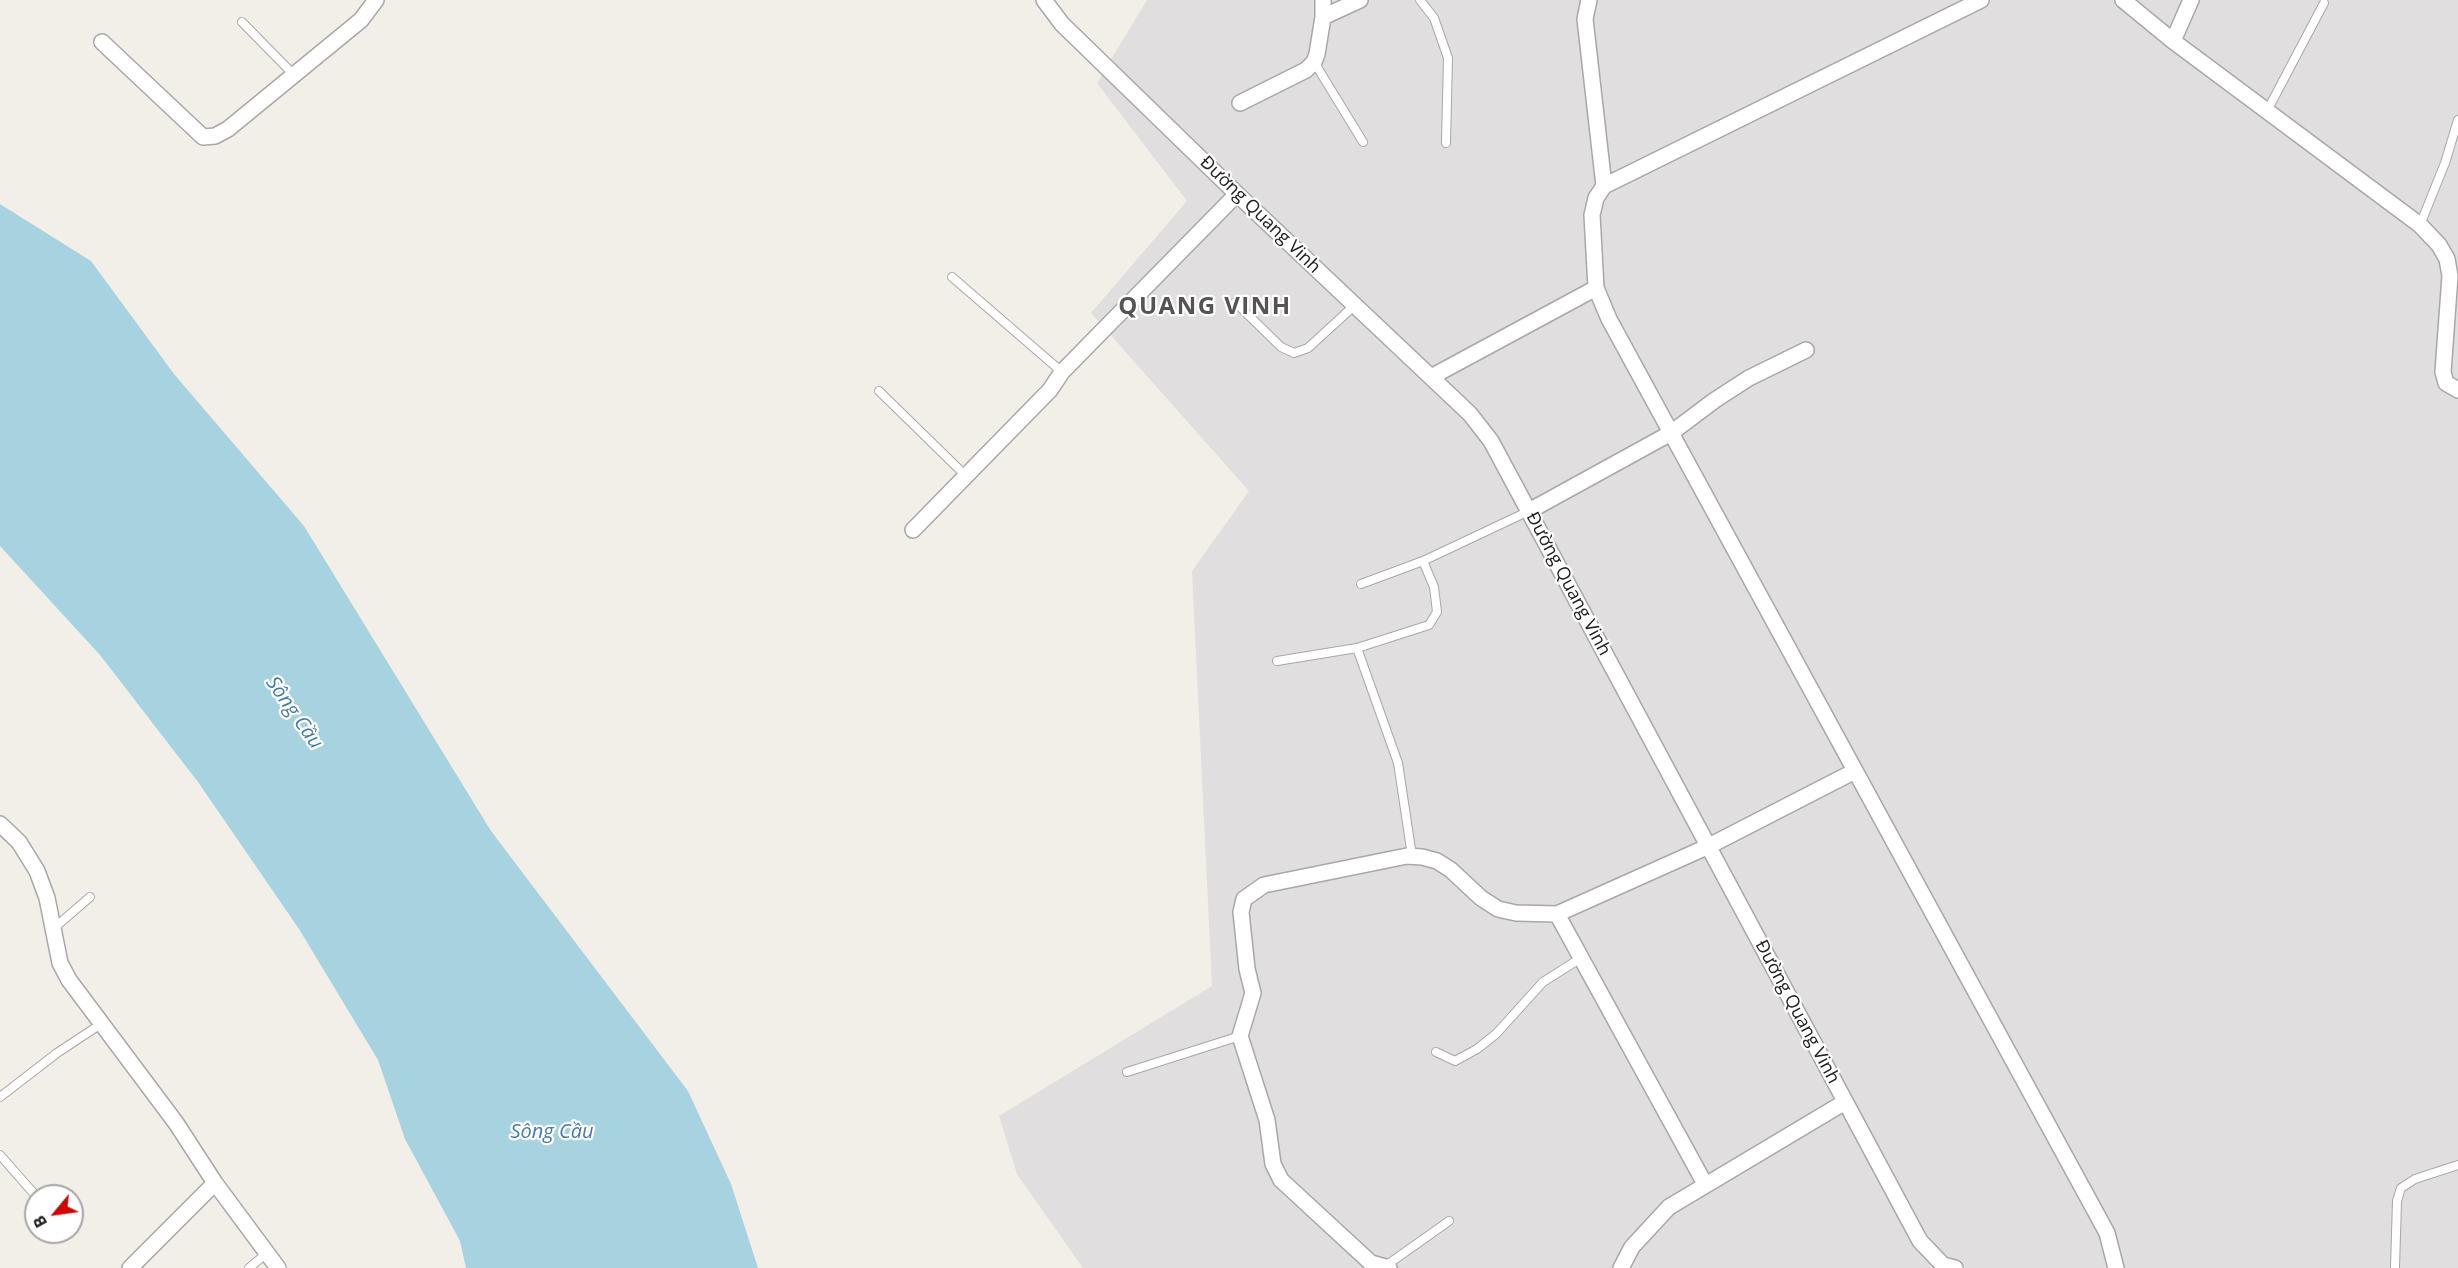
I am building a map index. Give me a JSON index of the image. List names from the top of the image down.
{
  "streets": {
    "street": ["Đường Quang Vinh"]
  },
  "districts": ["QUANG VINH"],
  "water": ["Sông Cầu"],
  "north": "bottom left"
}
